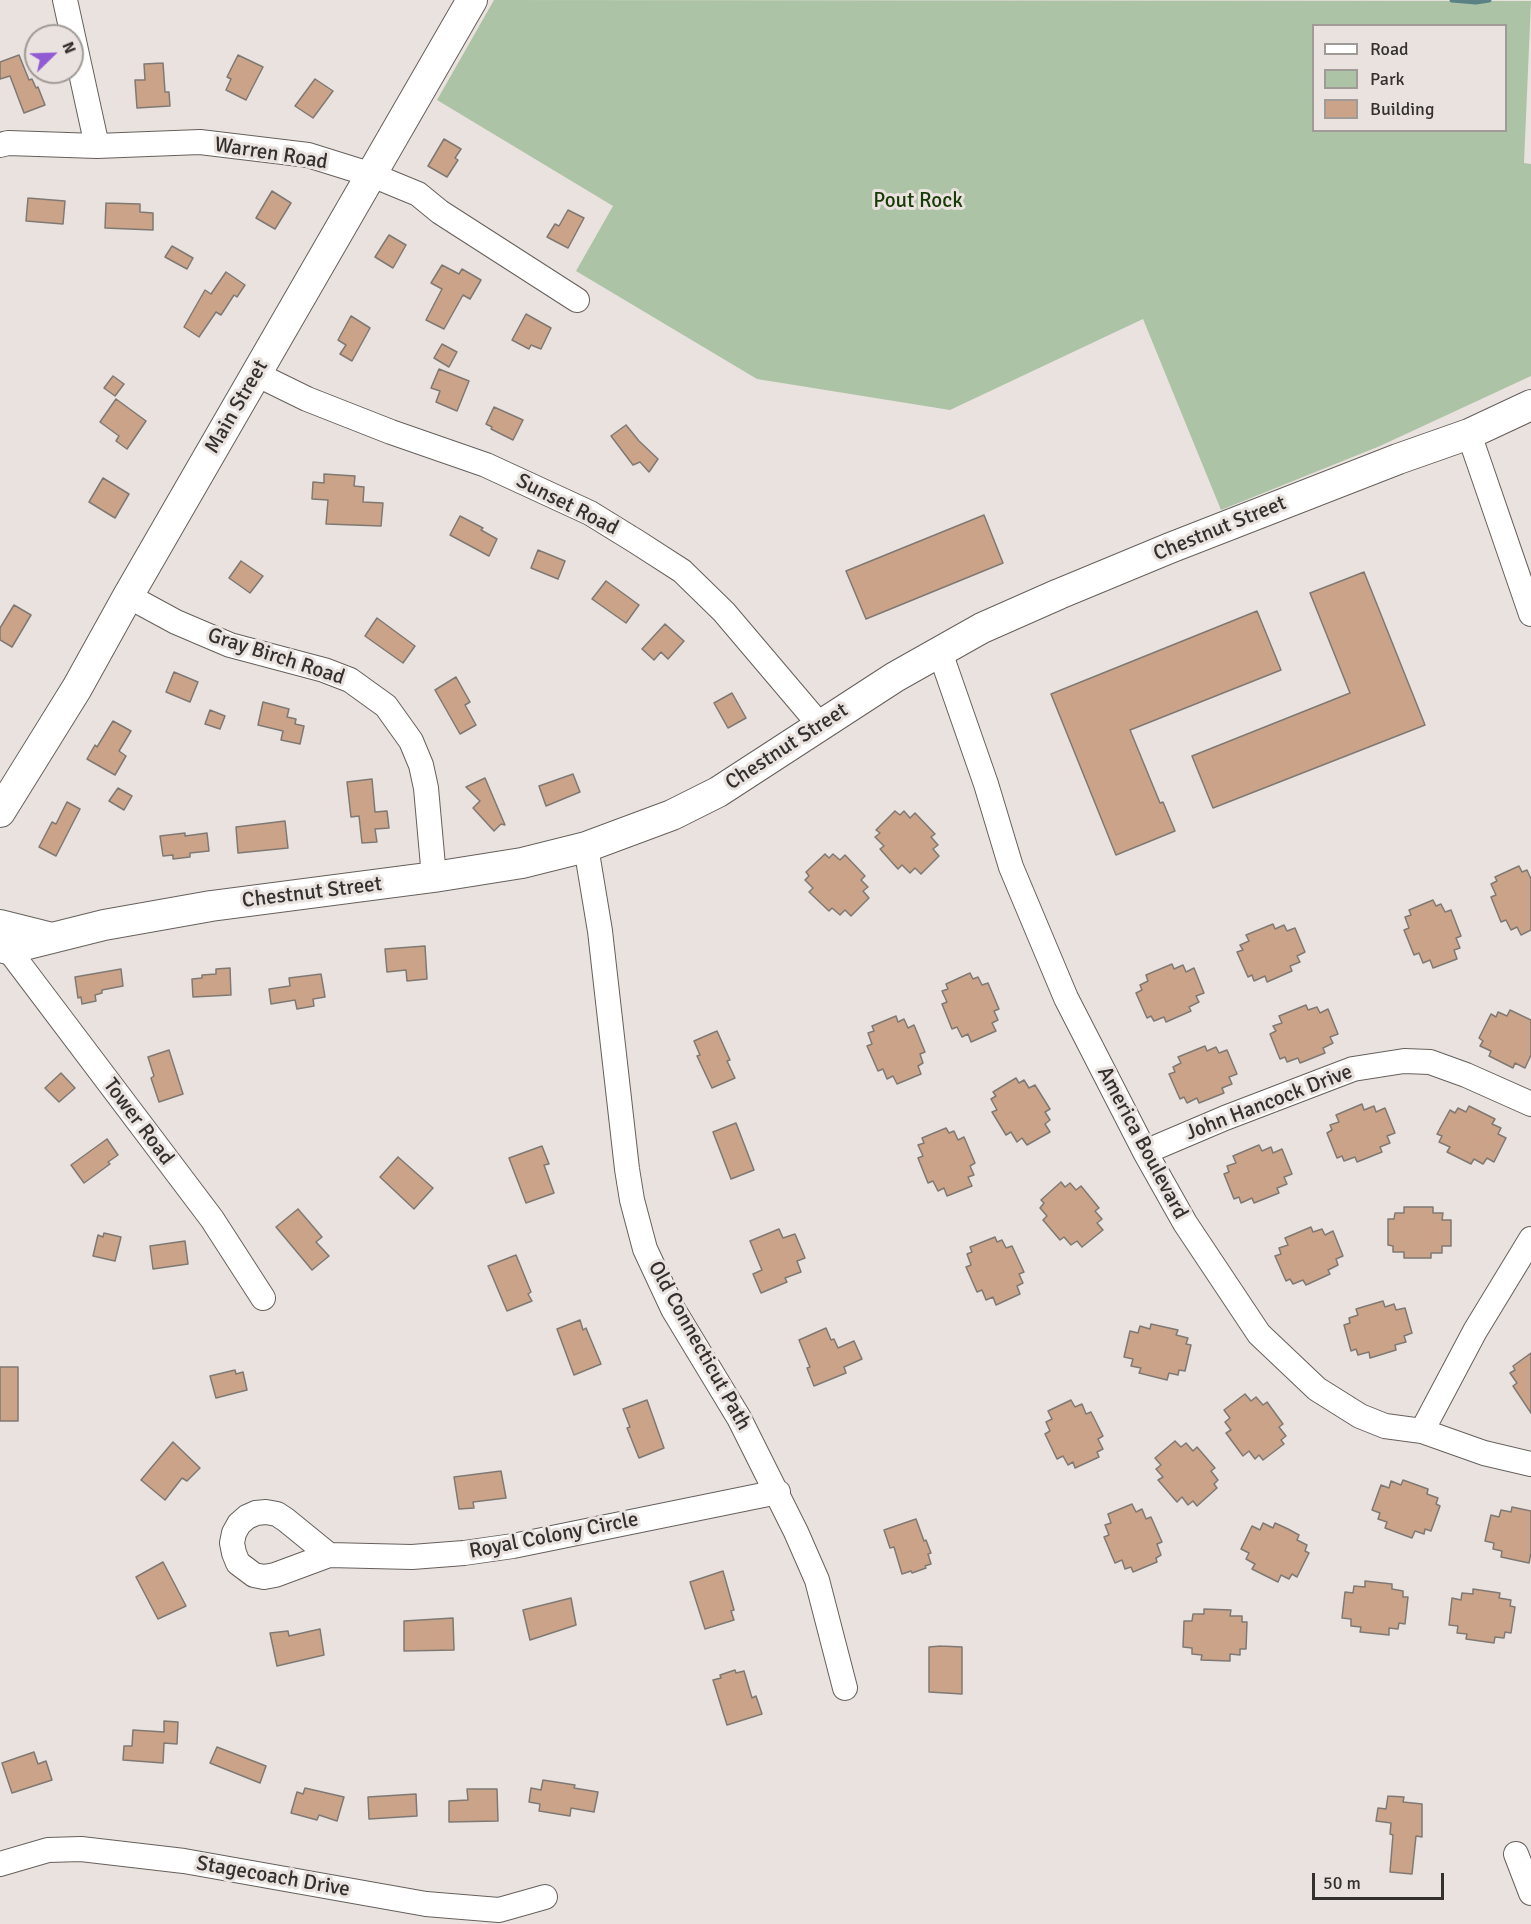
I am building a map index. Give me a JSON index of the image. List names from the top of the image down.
{
  "streets": {
    "main road": ["Main Street", "Chestnut Street"],
    "street": [
      "Warren Road",
      "Sunset Road",
      "Gray Birch Road",
      "John Hancock Drive",
      "Tower Road",
      "America Boulevard",
      "Old Connecticut Path",
      "Royal Colony Circle",
      "Stagecoach Drive"
    ]
  },
  "crossings": [
    ["Warren Road", "Main Street"],
    ["Main Street", "Sunset Road"],
    ["Main Street", "Gray Birch Road"],
    ["Sunset Road", "Chestnut Street"],
    ["Chestnut Street", "Gray Birch Road"],
    ["Chestnut Street", "Tower Road"],
    ["Chestnut Street", "America Boulevard"],
    ["Chestnut Street", "Old Connecticut Path"],
    ["John Hancock Drive", "America Boulevard"],
    ["Old Connecticut Path", "Royal Colony Circle"]
  ],
  "parks": ["Pout Rock"],
  "legend": ["Road", "Park", "Building"],
  "scale_bar": "50 m",
  "north": "top right"
}
